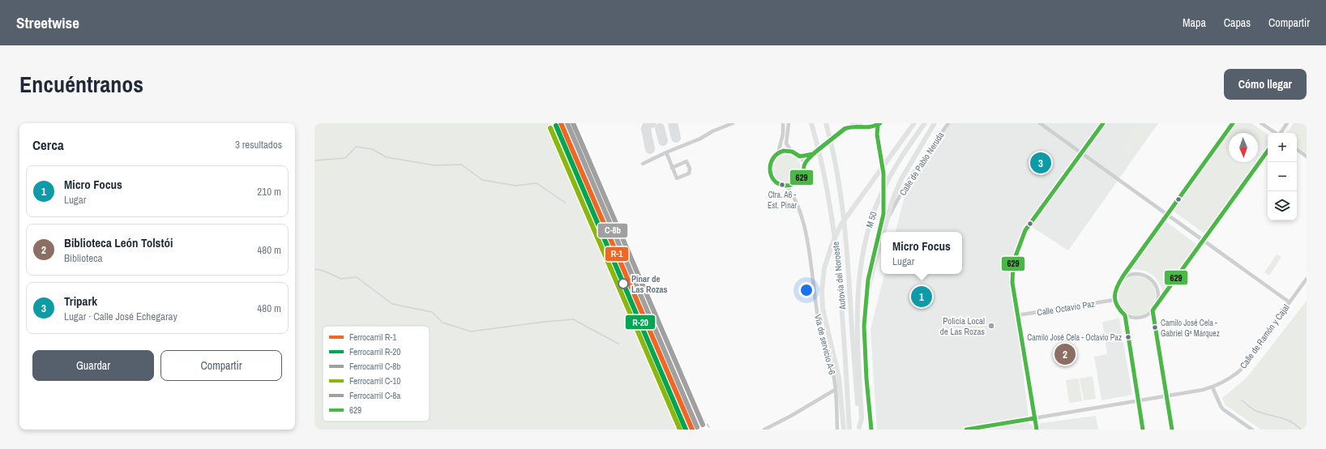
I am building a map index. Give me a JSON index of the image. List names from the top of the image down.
{
  "streets": {
    "highway": ["M 50", "Autovía del Noroeste"],
    "street": [
      "Calle de Pablo Neruda",
      "Calle Octavio Paz",
      "Calle de Ramón y Cajal",
      "Vía de servicio A-6"
    ]
  },
  "crossings": [
    ["M 50", "Autovía del Noroeste"]
  ],
  "places": [
    "Ctra. A6 - Est. Pinar",
    "Pinar de Las Rozas",
    "Policía Local de Las Rozas",
    "Camilo José Cela - Gabriel Gª Márquez",
    "Camilo José Cela - Octavio Paz"
  ],
  "lines": [
    "rail line R-1",
    "rail line C-8b",
    "rail line C-8a",
    "transit line 629",
    "rail line R-20",
    "rail line C-10"
  ],
  "legend": [
    "Ferrocarril R-1",
    "Ferrocarril R-20",
    "Ferrocarril C-8b",
    "Ferrocarril C-10",
    "Ferrocarril C-8a",
    "629"
  ],
  "north": "bottom",
  "page": {
    "header": "Streetwise",
    "nav": ["Mapa", "Capas", "Compartir"],
    "title": "Encuéntranos",
    "buttons": [
      "Cómo llegar",
      ["Guardar", "Compartir"]
    ],
    "heading": ["Cerca", "3 resultados"],
    "map_buttons": ["+", "−"],
    "pins": ["3", "1", "2"],
    "list": [
      {
        "mark": "1",
        "name": "Micro Focus",
        "note": "Lugar",
        "value": "210 m"
      },
      {
        "mark": "2",
        "name": "Biblioteca León Tolstói",
        "note": "Biblioteca",
        "value": "480 m"
      },
      {
        "mark": "3",
        "name": "Tripark",
        "note": "Lugar · Calle José Echegaray",
        "value": "480 m"
      }
    ],
    "popup": ["Micro Focus", "Lugar"]
  }
}
